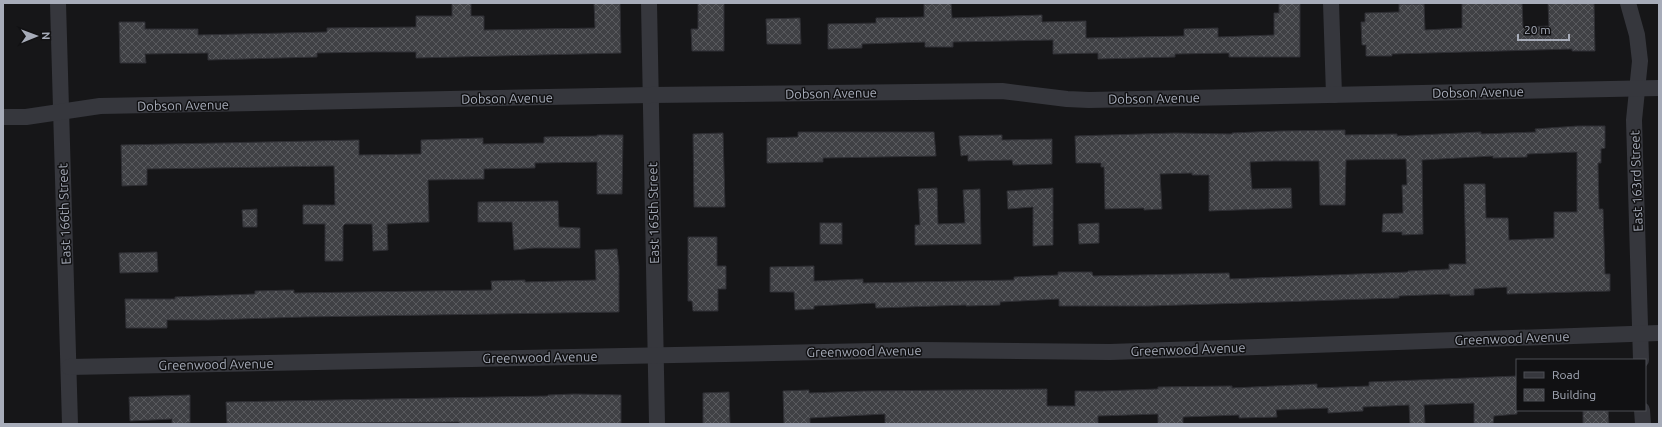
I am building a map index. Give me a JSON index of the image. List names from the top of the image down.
{
  "streets": {
    "street": [
      "Dobson Avenue",
      "East 163rd Street",
      "East 165th Street",
      "East 166th Street",
      "Greenwood Avenue"
    ]
  },
  "crossings": [
    ["Dobson Avenue", "East 163rd Street"],
    ["Dobson Avenue", "East 165th Street"],
    ["Dobson Avenue", "East 166th Street"],
    ["East 163rd Street", "Greenwood Avenue"],
    ["East 165th Street", "Greenwood Avenue"],
    ["East 166th Street", "Greenwood Avenue"]
  ],
  "legend": ["Road", "Building"],
  "scale_bar": "20 m",
  "north": "right"
}
